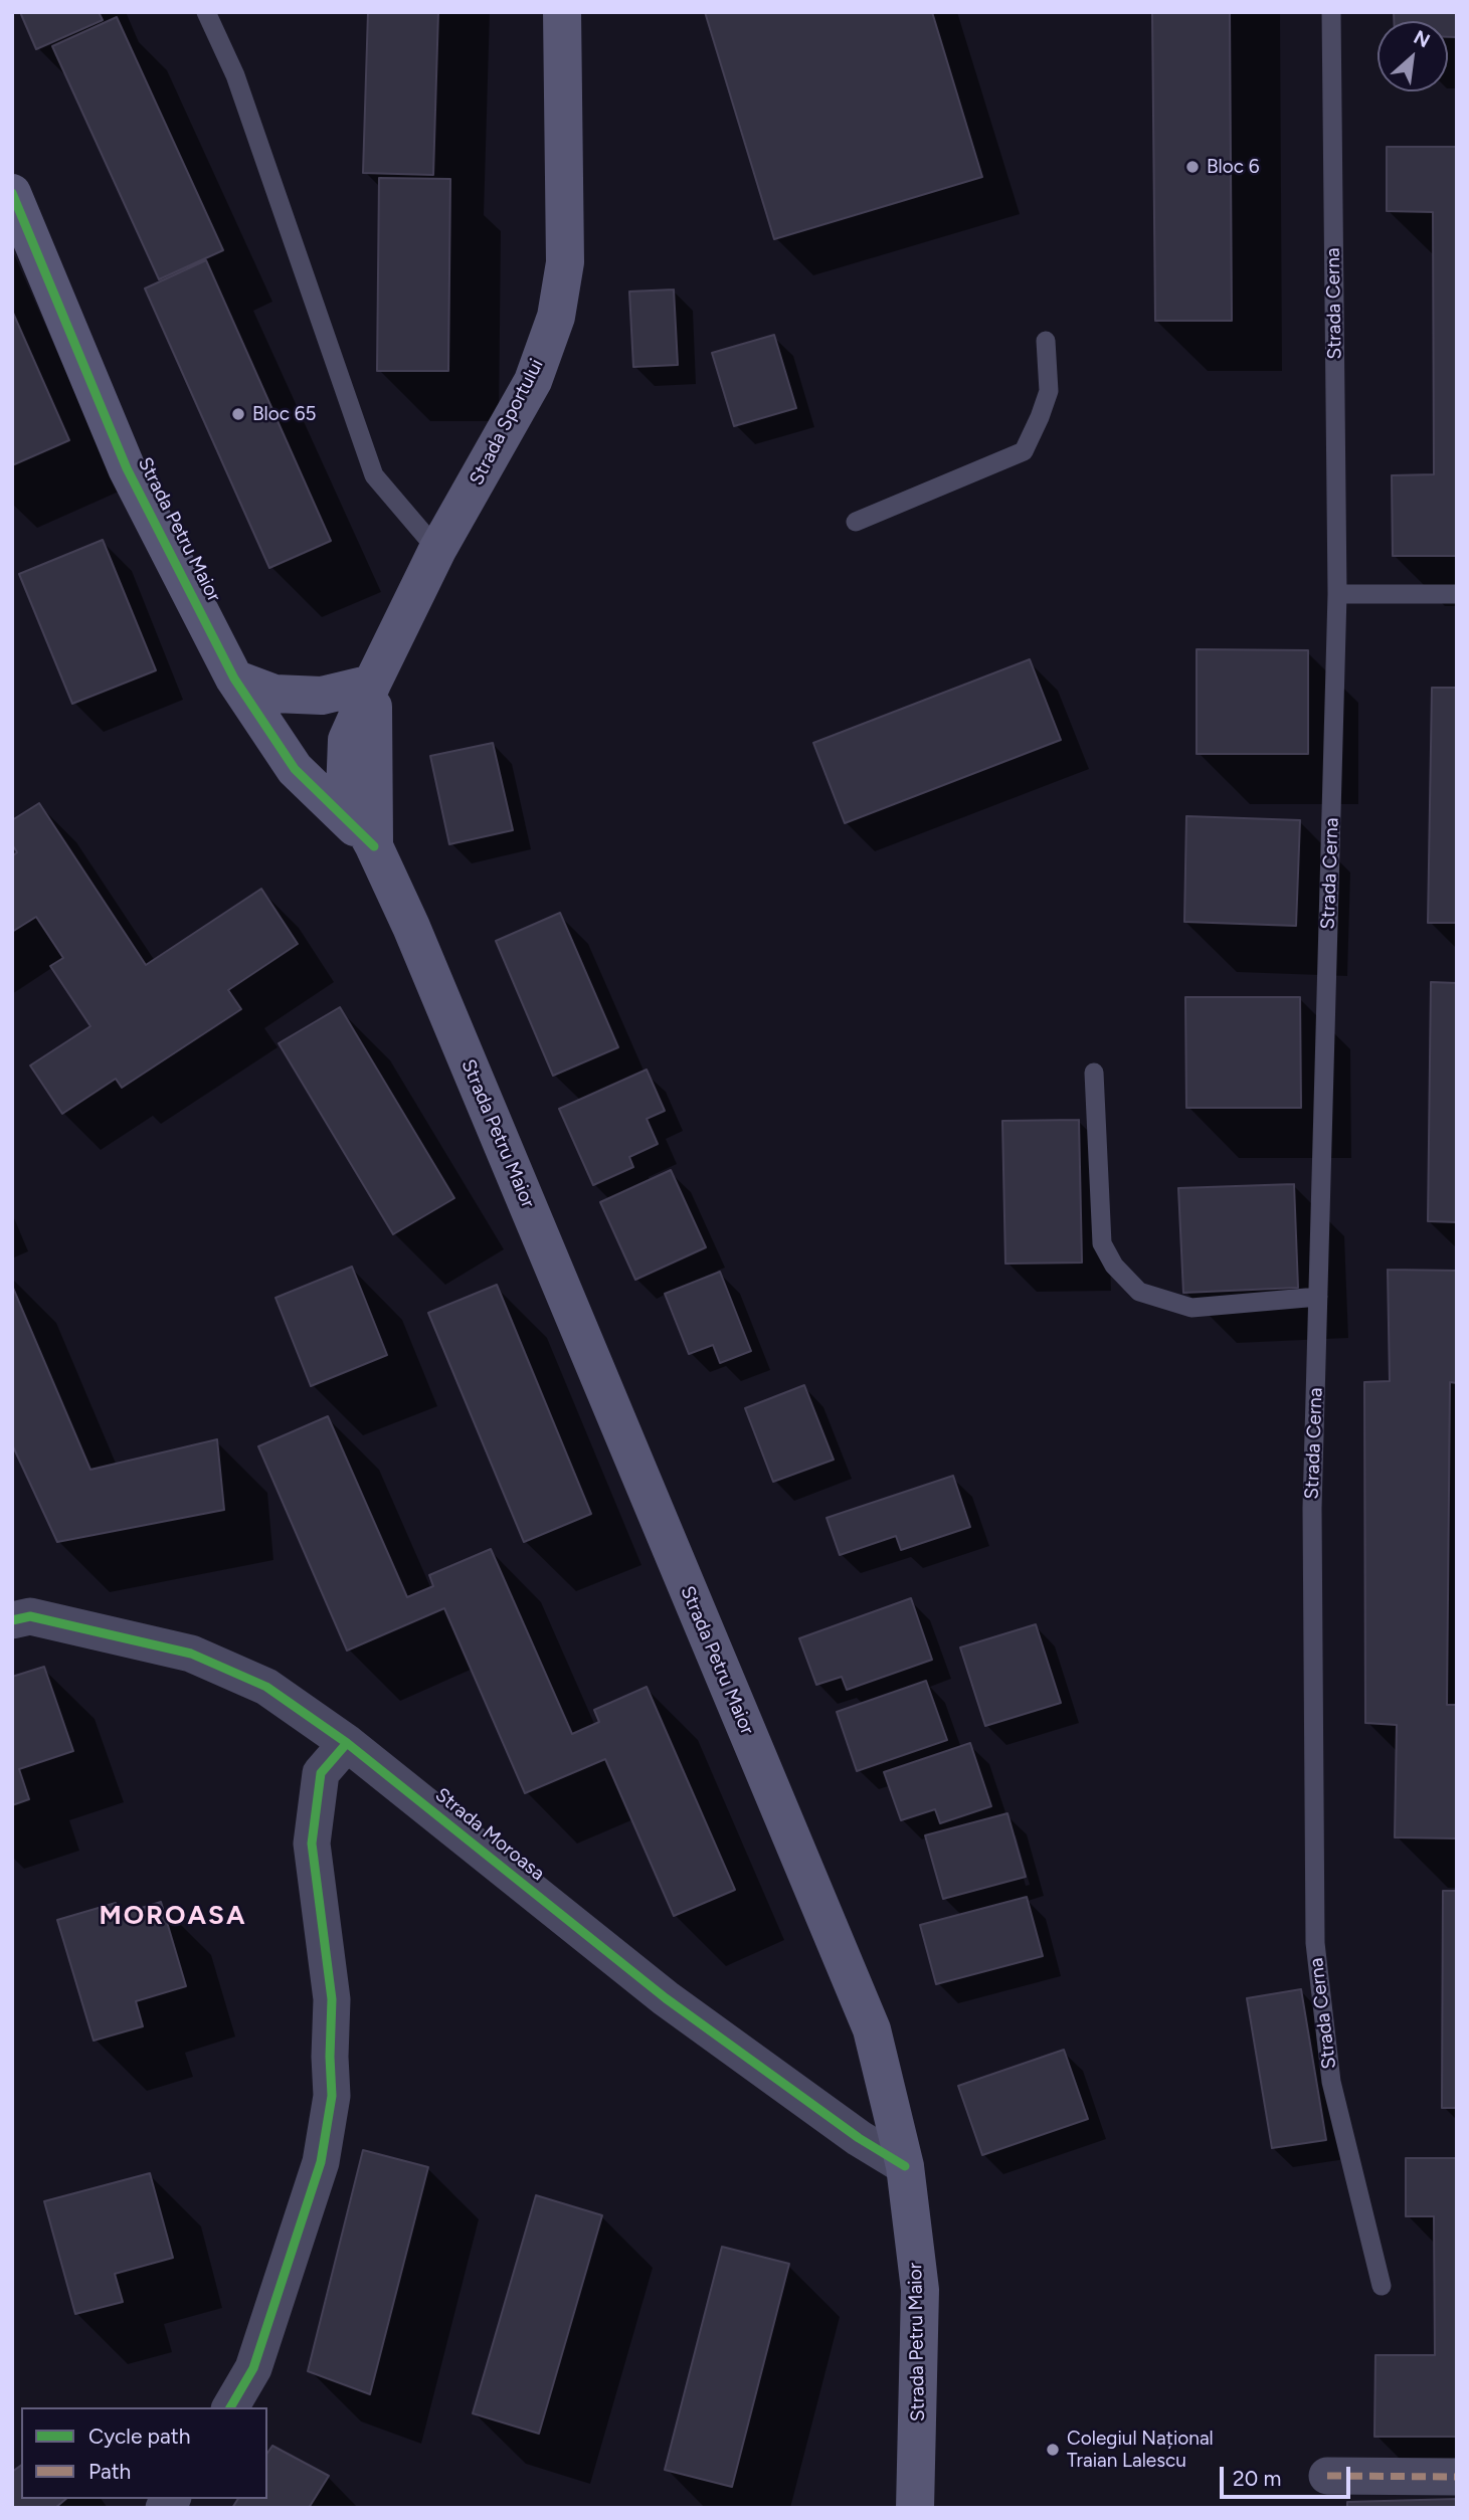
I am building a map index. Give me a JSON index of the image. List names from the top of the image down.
{
  "streets": {
    "main road": ["Strada Sportului", "Strada Petru Maior"],
    "street": ["Strada Moroasa"],
    "lane": ["Strada Cerna"]
  },
  "crossings": [
    ["Strada Sportului", "Strada Petru Maior"],
    ["Strada Petru Maior", "Strada Moroasa"]
  ],
  "districts": ["MOROASA"],
  "places": ["Bloc 6", "Bloc 65", "Colegiul Național Traian Lalescu"],
  "legend": ["Cycle path", "Path"],
  "scale_bar": "20 m",
  "north": "top right"
}
